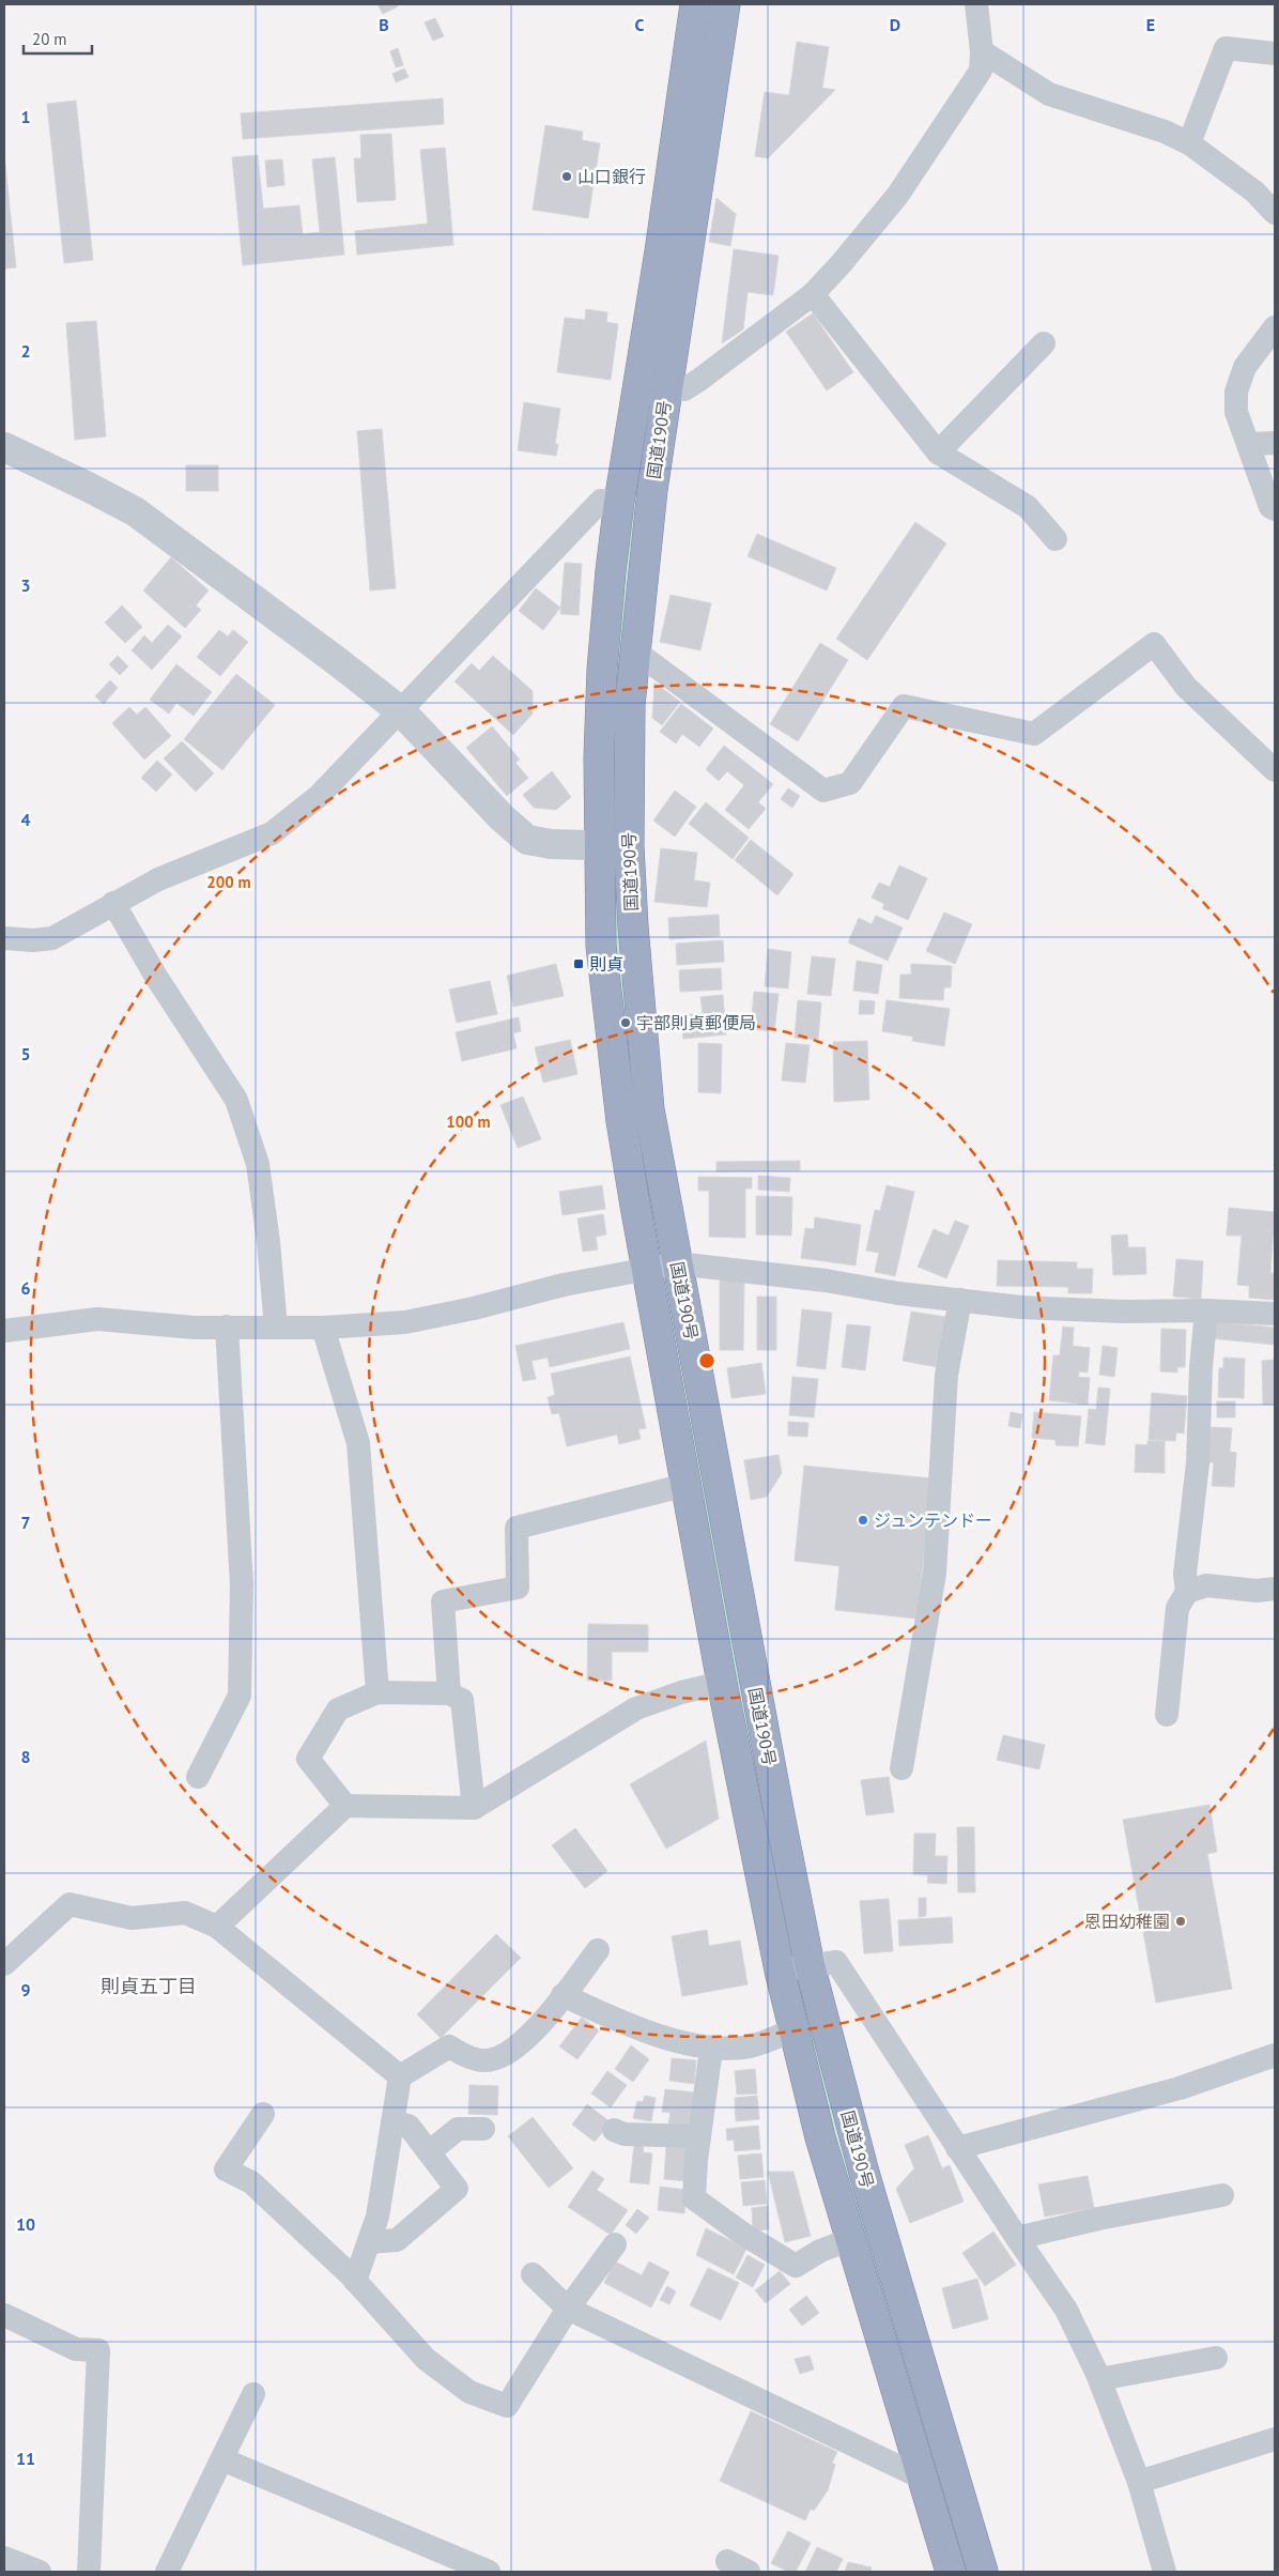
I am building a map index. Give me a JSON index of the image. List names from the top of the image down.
{
  "streets": {
    "highway": ["国道190号"]
  },
  "districts": ["則貞五丁目"],
  "places": {
    "other": [
      "山口銀行",
      "宇部則貞郵便局",
      "ジュンテンドー",
      "恩田幼稚園"
    ],
    "transit": ["則貞"]
  },
  "scale_bar": "20 m",
  "grid": {
    "columns": [
      "B",
      "C",
      "D",
      "E"
    ],
    "rows": [
      "1",
      "2",
      "3",
      "4",
      "5",
      "6",
      "7",
      "8",
      "9",
      "10",
      "11"
    ]
  },
  "rings": ["200 m", "100 m"]
}
